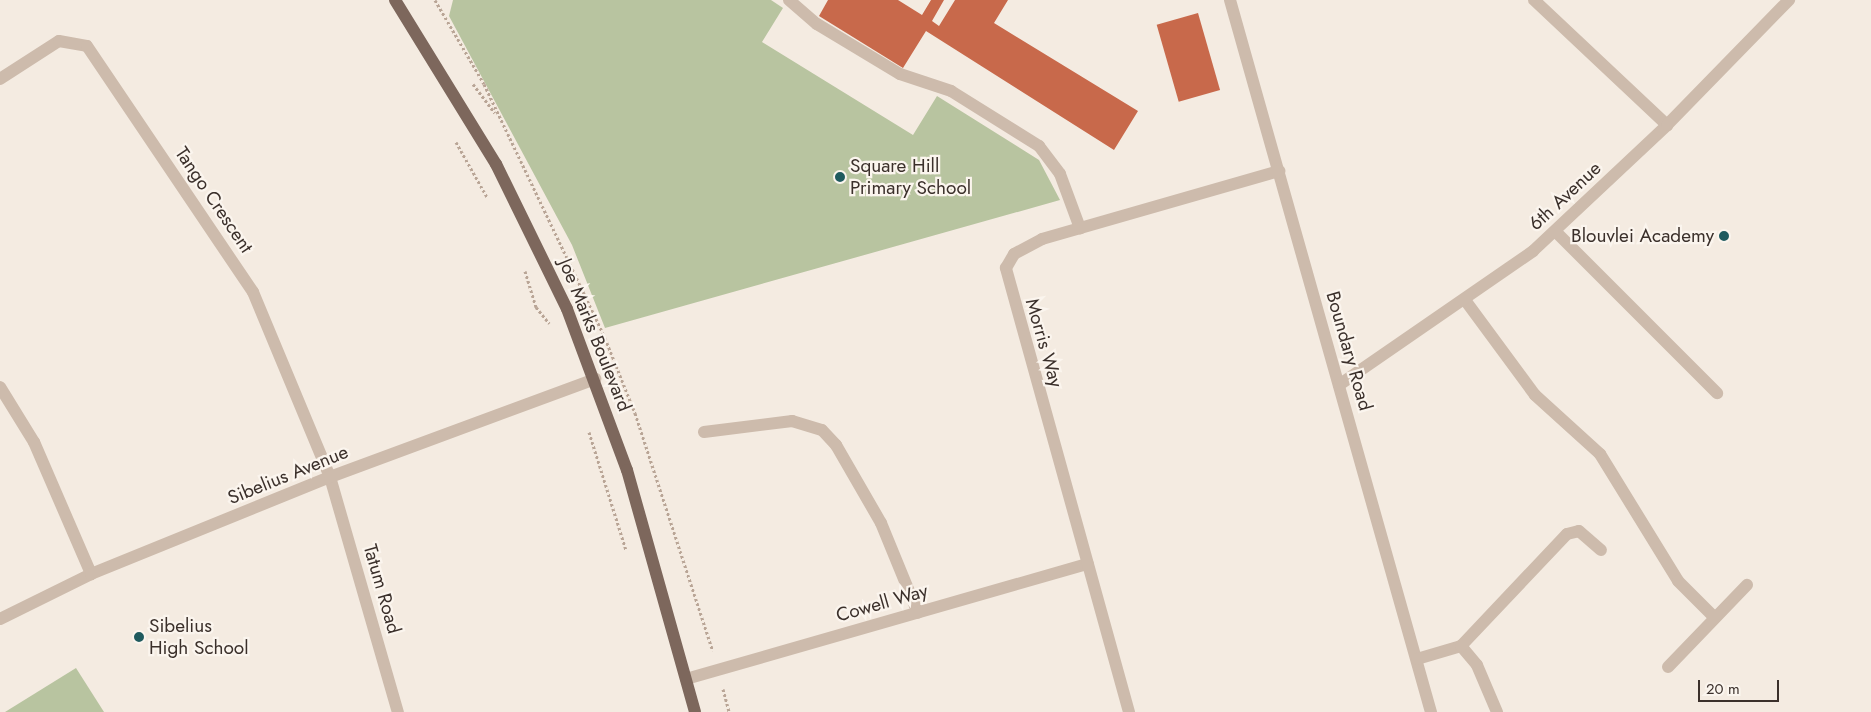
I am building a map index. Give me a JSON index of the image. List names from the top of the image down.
{
  "streets": {
    "main road": ["Joe Marks Boulevard"],
    "street": [
      "6th Avenue",
      "Tango Crescent",
      "Morris Way",
      "Boundary Road",
      "Sibelius Avenue",
      "Tatum Road",
      "Cowell Way"
    ]
  },
  "crossings": [
    ["6th Avenue", "Boundary Road"],
    ["Tango Crescent", "Sibelius Avenue"],
    ["Tango Crescent", "Tatum Road"],
    ["Joe Marks Boulevard", "Sibelius Avenue"],
    ["Joe Marks Boulevard", "Cowell Way"],
    ["Morris Way", "Boundary Road"],
    ["Morris Way", "Cowell Way"],
    ["Sibelius Avenue", "Tatum Road"]
  ],
  "places": ["Square Hill Primary School", "Blouvlei Academy", "Sibelius High School"],
  "scale_bar": "20 m"
}
